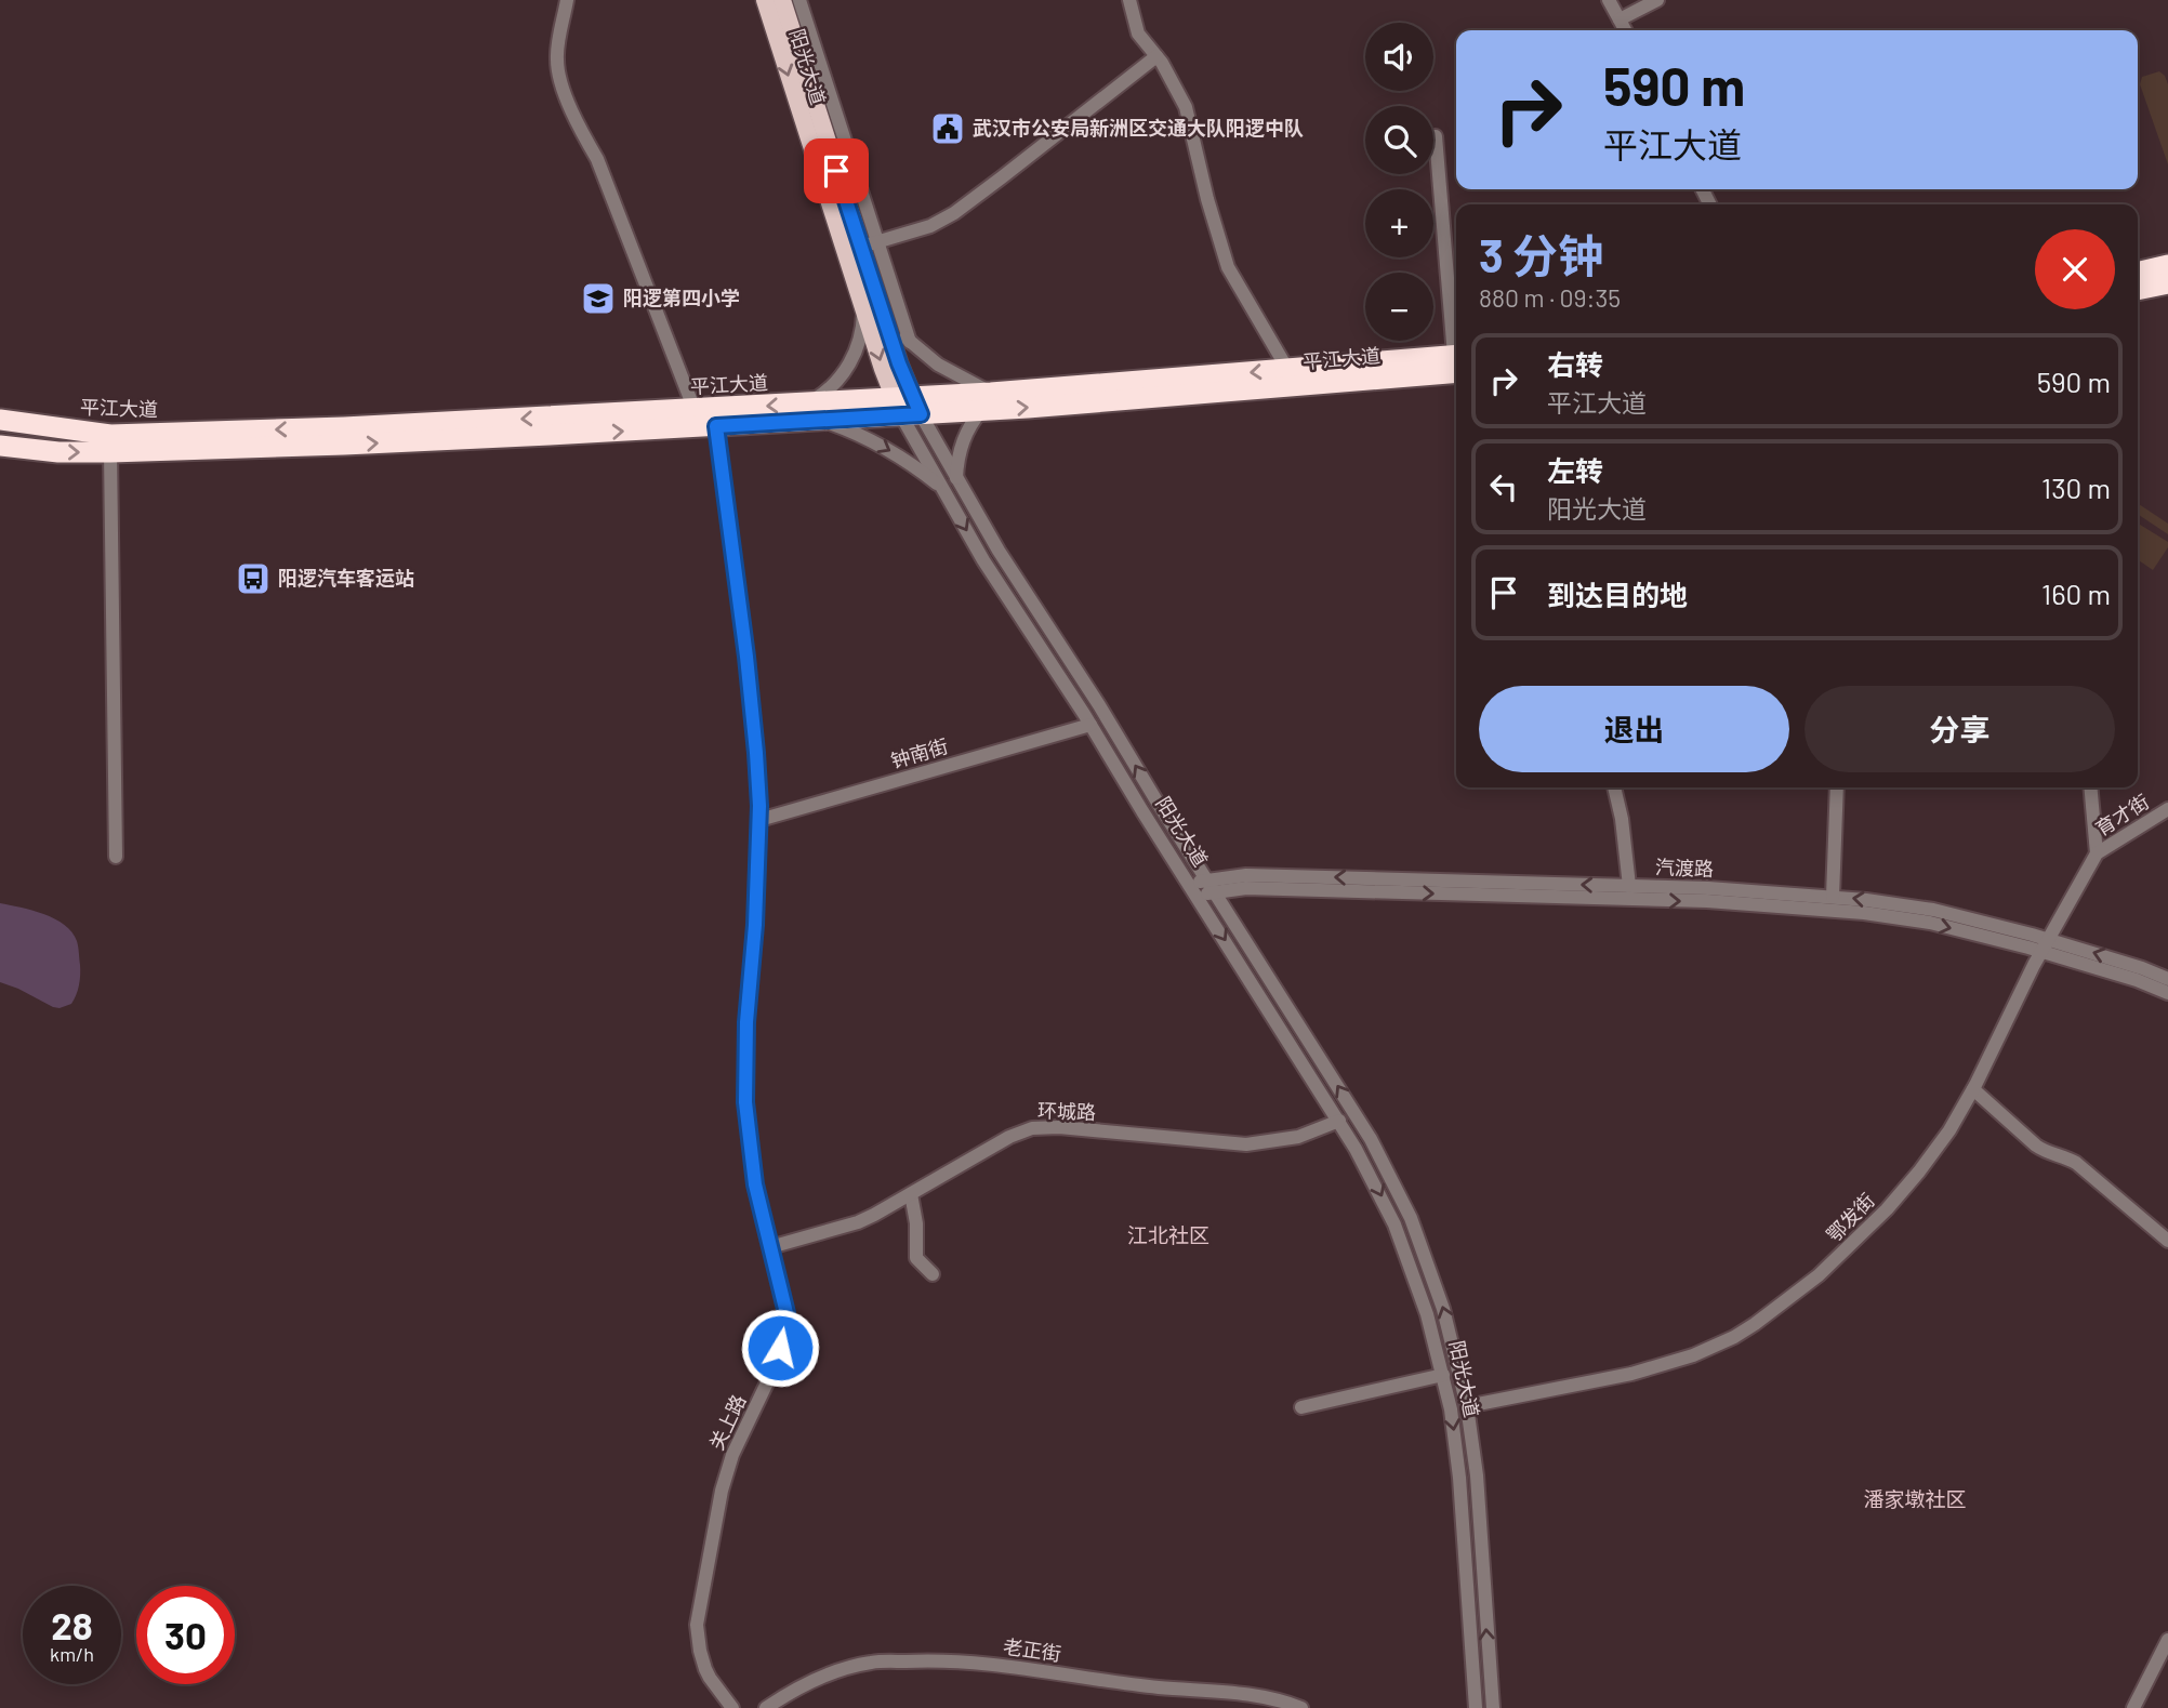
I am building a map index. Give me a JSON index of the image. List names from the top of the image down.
{
  "streets": {
    "highway": ["平江大道"],
    "main road": ["阳光大道"],
    "street": [
      "钟南街",
      "育才街",
      "汽渡路",
      "环城路",
      "鄂发街",
      "关上路",
      "老正街"
    ]
  },
  "crossings": [
    ["阳光大道", "平江大道"],
    ["阳光大道", "钟南街"],
    ["阳光大道", "汽渡路"],
    ["阳光大道", "环城路"],
    ["阳光大道", "鄂发街"],
    ["平江大道", "关上路"],
    ["钟南街", "关上路"],
    ["育才街", "鄂发街"],
    ["汽渡路", "鄂发街"],
    ["环城路", "关上路"]
  ],
  "districts": ["江北社区", "潘家墩社区"],
  "places": {
    "public building": ["武汉市公安局新洲区交通大队阳逻中队"],
    "school or university": ["阳逻第四小学"],
    "bus stop": ["阳逻汽车客运站"]
  },
  "page": {
    "map_buttons": ["+", "−"],
    "turn": ["590 m", "平江大道"],
    "heading": ["3 分钟", "880 m · 09:35"],
    "list": [
      {
        "name": "右转",
        "note": "平江大道",
        "value": "590 m"
      },
      {
        "name": "左转",
        "note": "阳光大道",
        "value": "130 m"
      },
      {
        "name": "到达目的地",
        "value": "160 m"
      }
    ],
    "buttons": ["退出", "分享"],
    "speed": "28 km/h",
    "limit": "30"
  }
}
